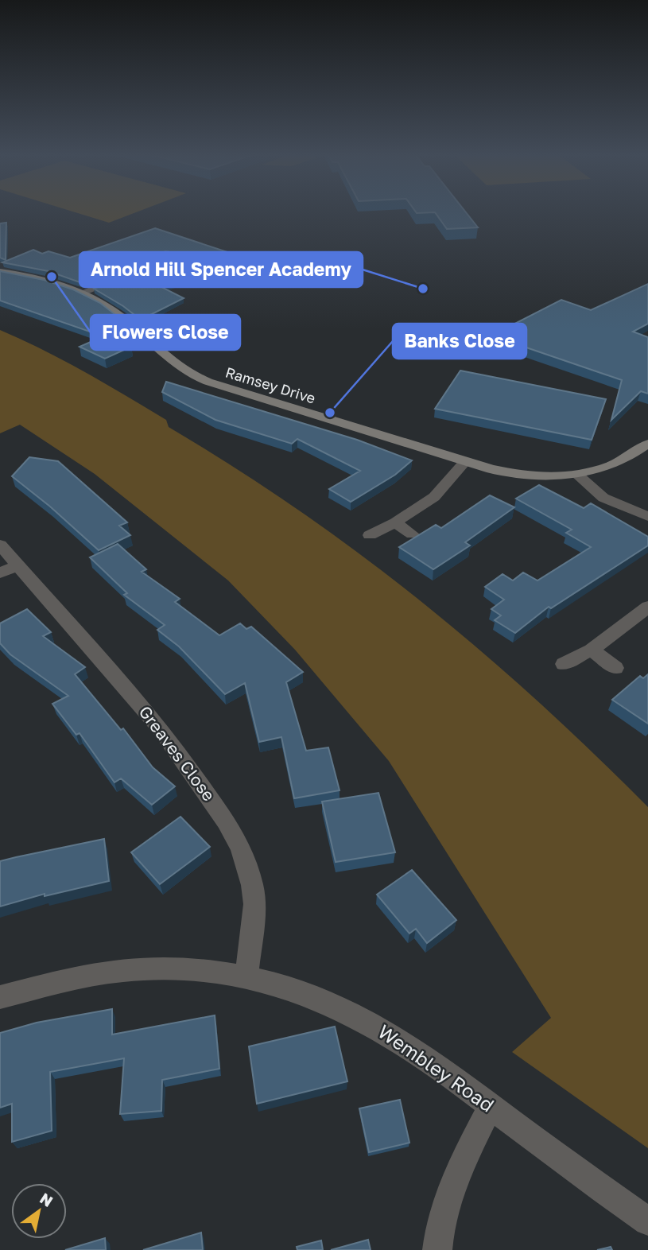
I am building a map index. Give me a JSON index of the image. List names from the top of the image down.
{
  "streets": {
    "street": ["Ramsey Drive", "Greaves Close", "Wembley Road"]
  },
  "crossings": [
    ["Greaves Close", "Wembley Road"]
  ],
  "places": ["Flowers Close", "Arnold Hill Spencer Academy", "Banks Close"],
  "north": "top right"
}
